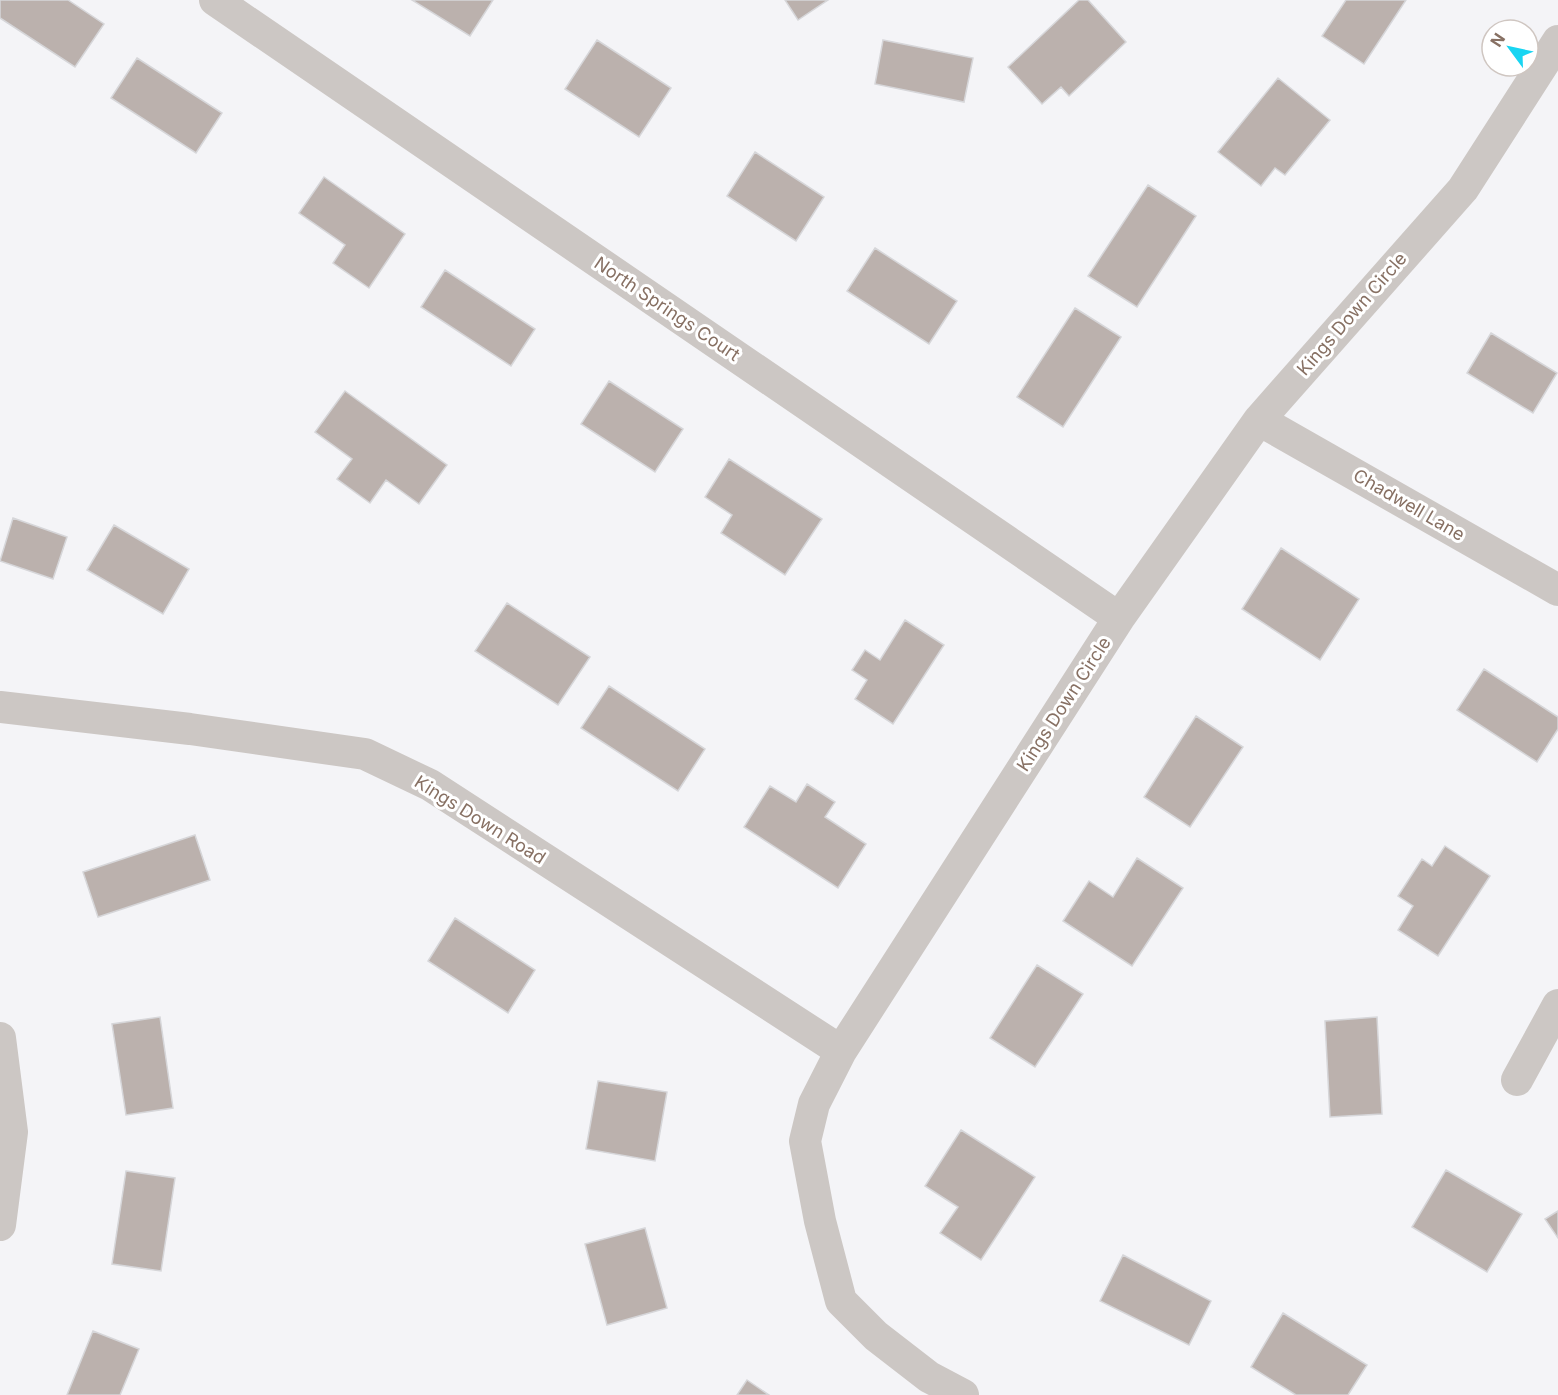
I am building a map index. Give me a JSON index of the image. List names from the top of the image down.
{
  "streets": {
    "street": [
      "North Springs Court",
      "Kings Down Circle",
      "Chadwell Lane",
      "Kings Down Road"
    ]
  },
  "crossings": [
    ["North Springs Court", "Kings Down Circle"],
    ["Kings Down Circle", "Chadwell Lane"],
    ["Kings Down Circle", "Kings Down Road"]
  ],
  "north": "top left"
}
